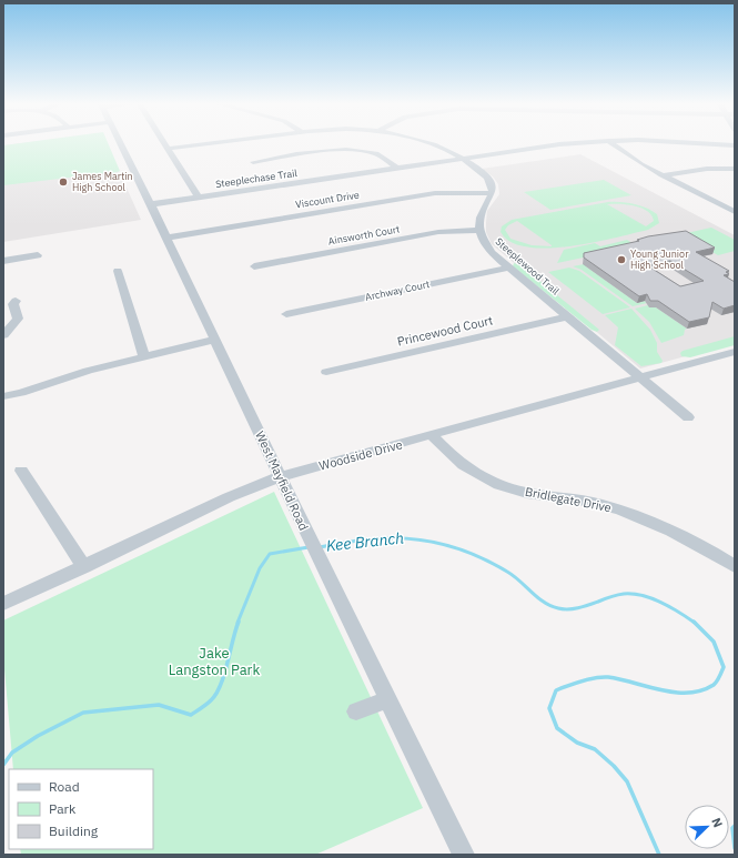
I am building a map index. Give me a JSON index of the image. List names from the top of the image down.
{
  "streets": {
    "street": [
      "Steeplechase Trail",
      "Viscount Drive",
      "Ainsworth Court",
      "Steeplewood Trail",
      "Archway Court",
      "Princewood Court",
      "Woodside Drive",
      "West Mayfield Road",
      "Bridlegate Drive"
    ]
  },
  "crossings": [
    ["Steeplechase Trail", "West Mayfield Road"],
    ["Viscount Drive", "West Mayfield Road"],
    ["Ainsworth Court", "Steeplewood Trail"],
    ["Steeplewood Trail", "Archway Court"],
    ["Steeplewood Trail", "Princewood Court"],
    ["Steeplewood Trail", "Woodside Drive"],
    ["Woodside Drive", "West Mayfield Road"],
    ["Woodside Drive", "Bridlegate Drive"]
  ],
  "water": ["Kee Branch"],
  "parks": ["Jake Langston Park"],
  "places": ["James Martin High School", "Young Junior High School"],
  "legend": ["Road", "Park", "Building"],
  "north": "top right"
}
